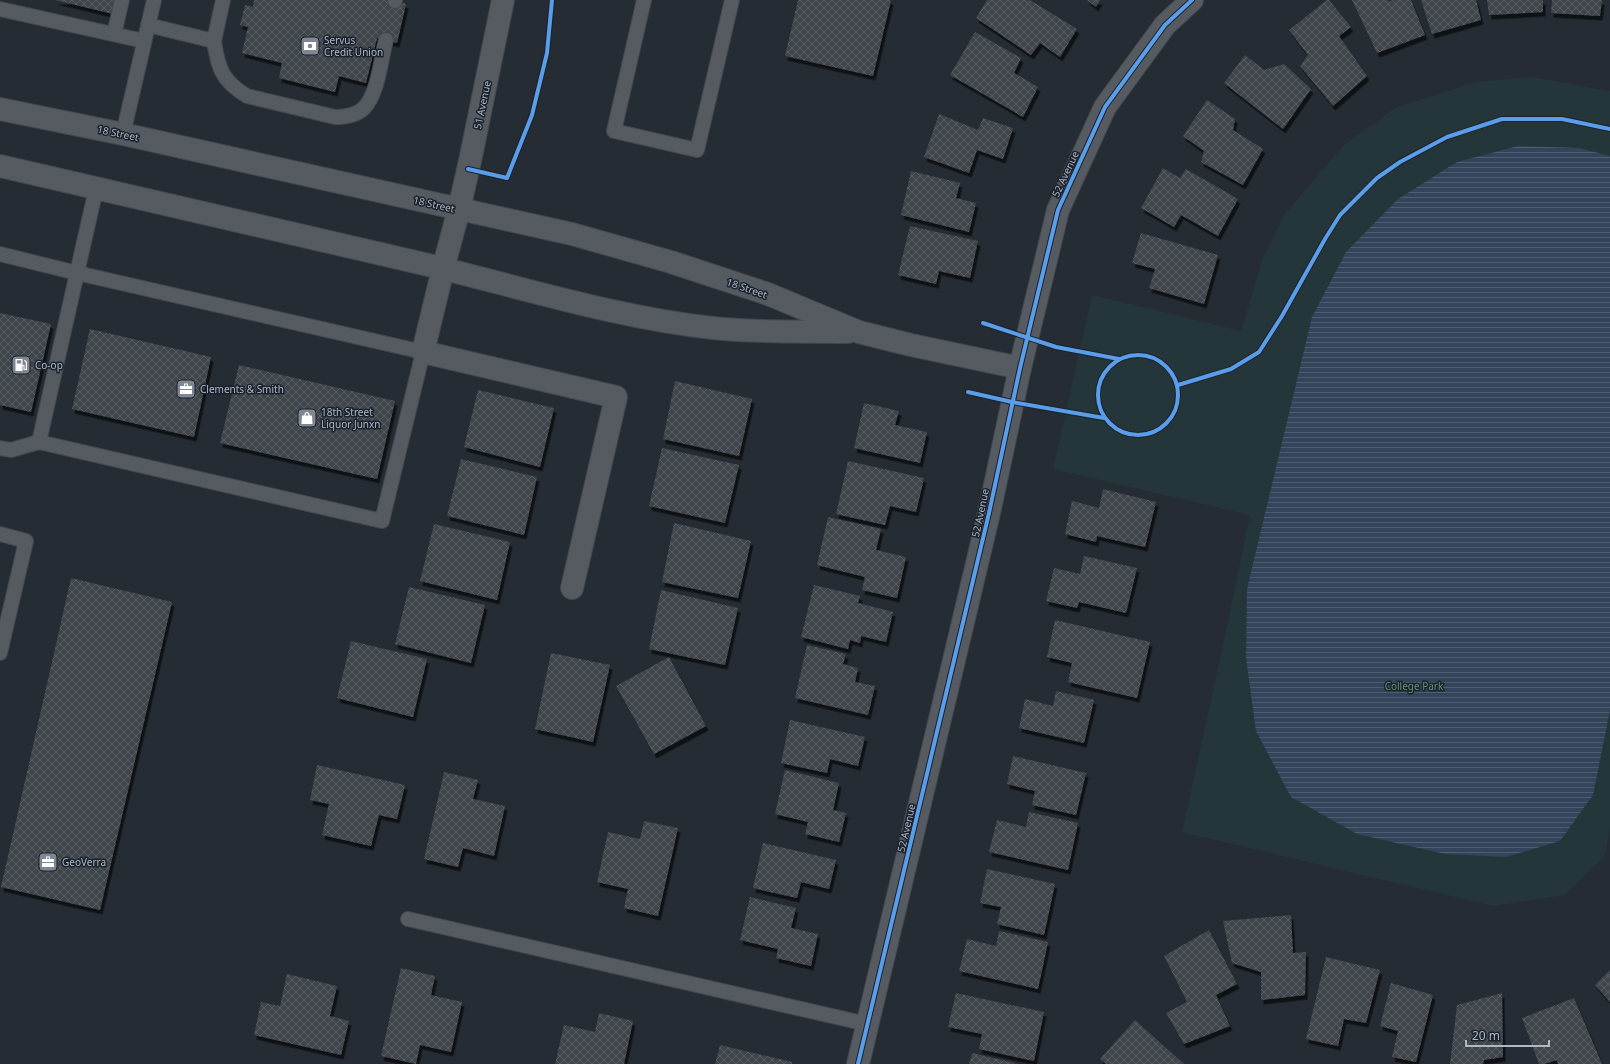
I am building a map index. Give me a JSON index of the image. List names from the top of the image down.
{
  "streets": {
    "street": ["51 Avenue", "18 Street", "52 Avenue"]
  },
  "crossings": [
    ["51 Avenue", "18 Street"],
    ["18 Street", "52 Avenue"]
  ],
  "parks": ["College Park"],
  "places": {
    "bank": ["Servus Credit Union"],
    "fuel station": ["Co-op"],
    "office": ["Clements & Smith", "GeoVerra"],
    "shop": ["18th Street Liquor Junxn"]
  },
  "scale_bar": "20 m"
}
